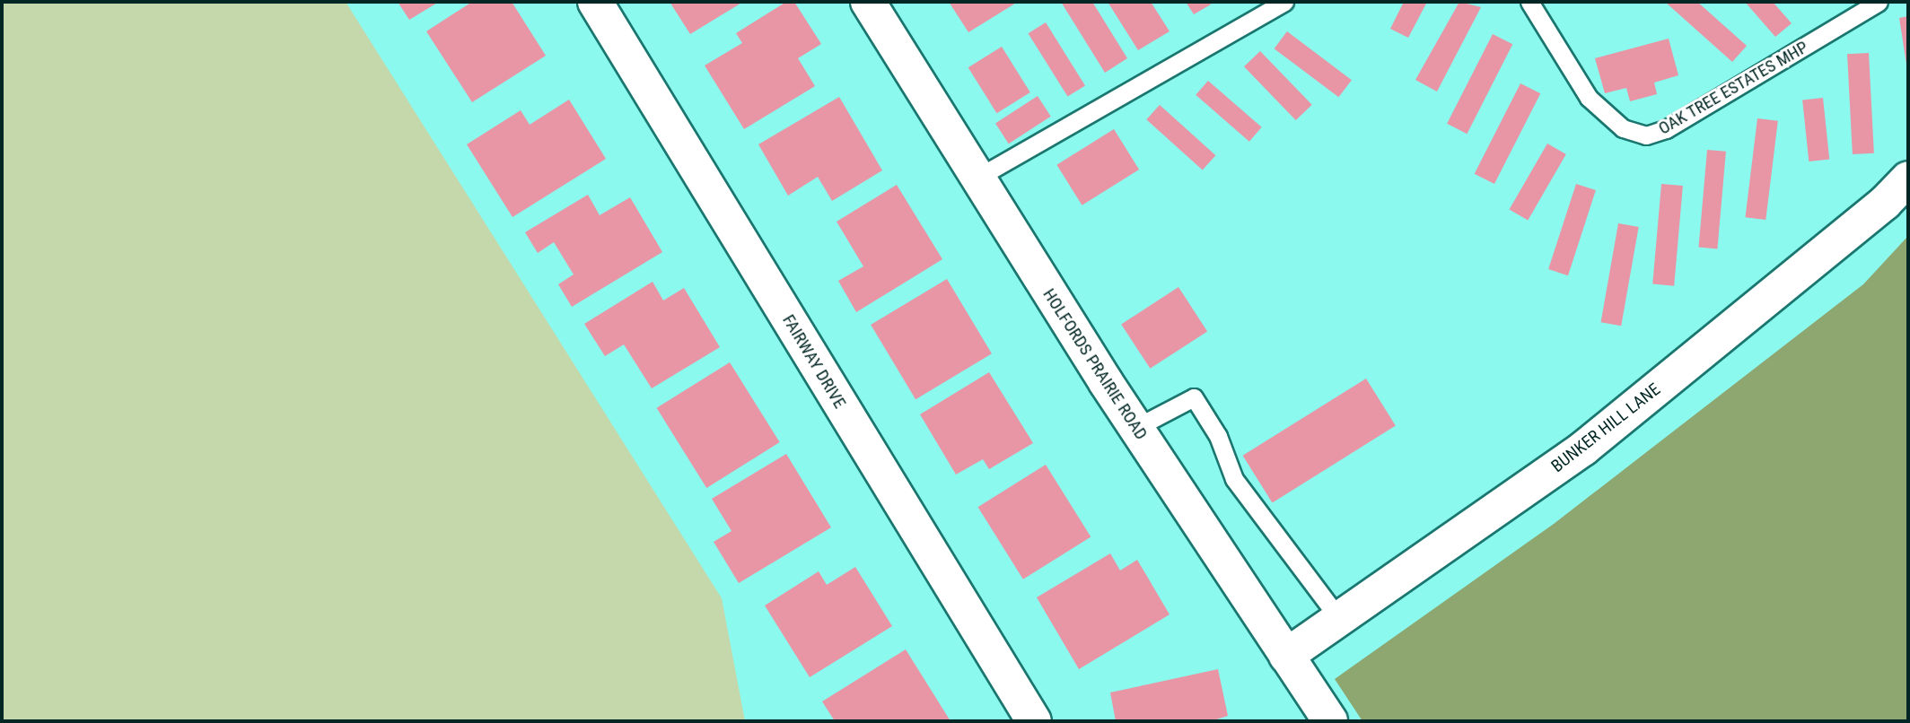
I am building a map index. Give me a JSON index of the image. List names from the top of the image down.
{
  "streets": {
    "street": ["FAIRWAY DRIVE", "HOLFORDS PRAIRIE ROAD", "BUNKER HILL LANE"],
    "lane": ["OAK TREE ESTATES MHP"]
  },
  "crossings": [
    ["HOLFORDS PRAIRIE ROAD", "BUNKER HILL LANE"]
  ]
}
